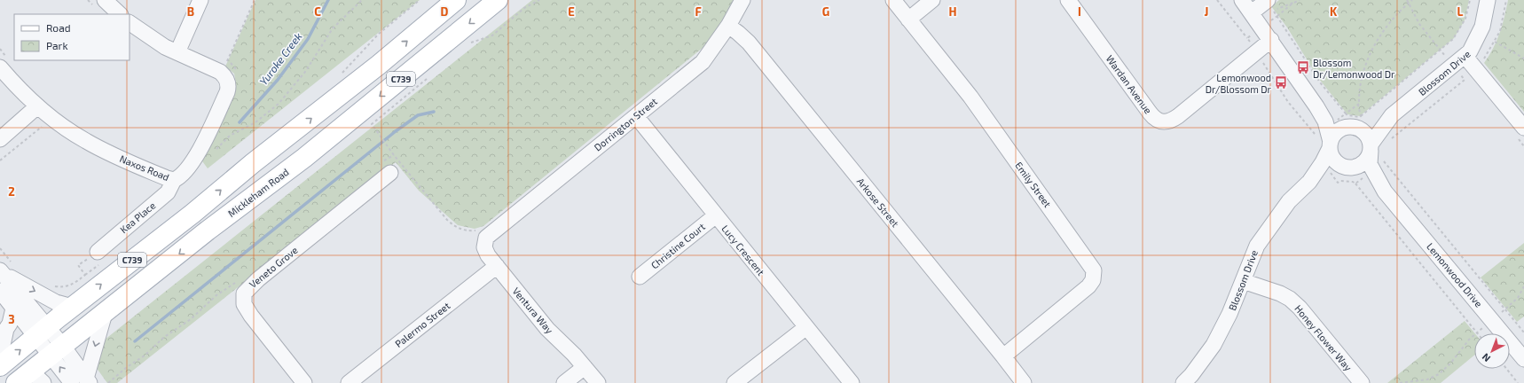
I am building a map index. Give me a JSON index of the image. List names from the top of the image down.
{
  "streets": {
    "main road": ["C739", "Mickleham Road"],
    "street": [
      "Blossom Drive",
      "Wardan Avenue",
      "Dorrington Street",
      "Naxos Road",
      "Emily Street",
      "Arkose Street",
      "Kea Place",
      "Christine Court",
      "Lucy Crescent",
      "Veneto Grove",
      "Lemonwood Drive",
      "Ventura Way",
      "Palermo Street",
      "Honey Flower Way"
    ]
  },
  "crossings": [
    ["Blossom Drive", "Lemonwood Drive"],
    ["Blossom Drive", "Honey Flower Way"],
    ["Dorrington Street", "Arkose Street"],
    ["Dorrington Street", "Lucy Crescent"],
    ["Dorrington Street", "Ventura Way"],
    ["Naxos Road", "Kea Place"],
    ["Emily Street", "Arkose Street"],
    ["Christine Court", "Lucy Crescent"],
    ["Ventura Way", "Palermo Street"]
  ],
  "water": ["Yuroke Creek"],
  "places": {
    "bus stop": ["Blossom Dr/Lemonwood Dr", "Lemonwood Dr/Blossom Dr"]
  },
  "legend": ["Road", "Park"],
  "north": "bottom left",
  "grid": {
    "columns": [
      "B",
      "C",
      "D",
      "E",
      "F",
      "G",
      "H",
      "I",
      "J",
      "K",
      "L"
    ],
    "rows": ["2", "3"]
  }
}
